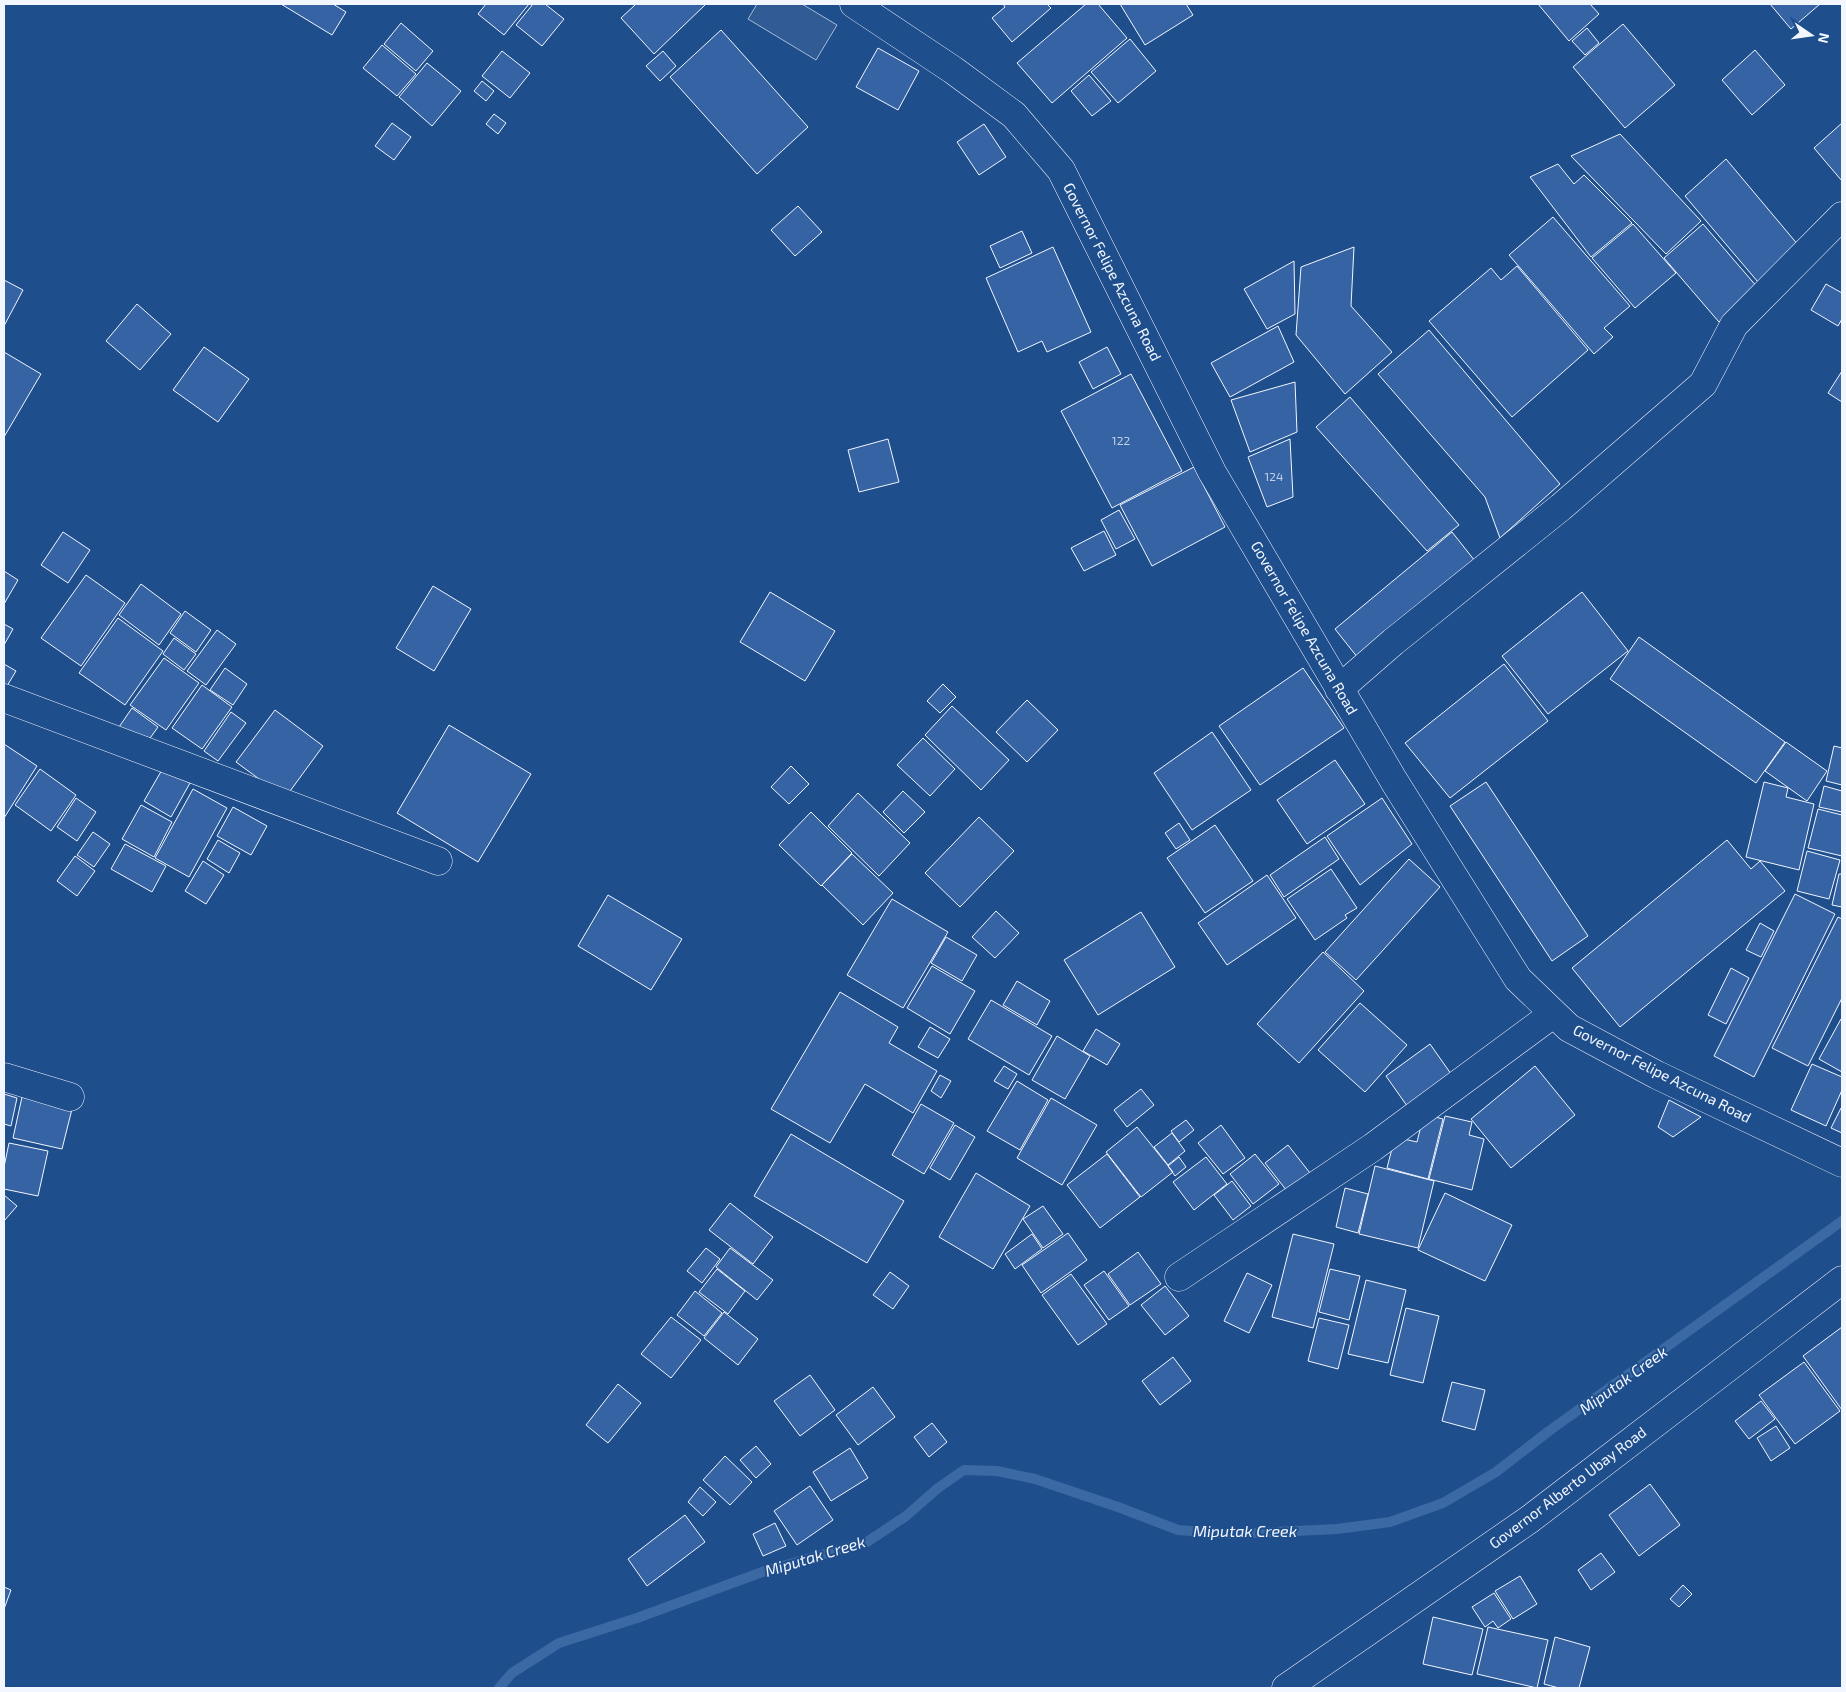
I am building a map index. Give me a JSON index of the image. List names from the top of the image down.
{
  "streets": {
    "street": ["Governor Felipe Azcuna Road", "Governor Alberto Ubay Road"]
  },
  "water": ["Miputak Creek"],
  "house_numbers": ["122", "124"],
  "north": "right"
}
